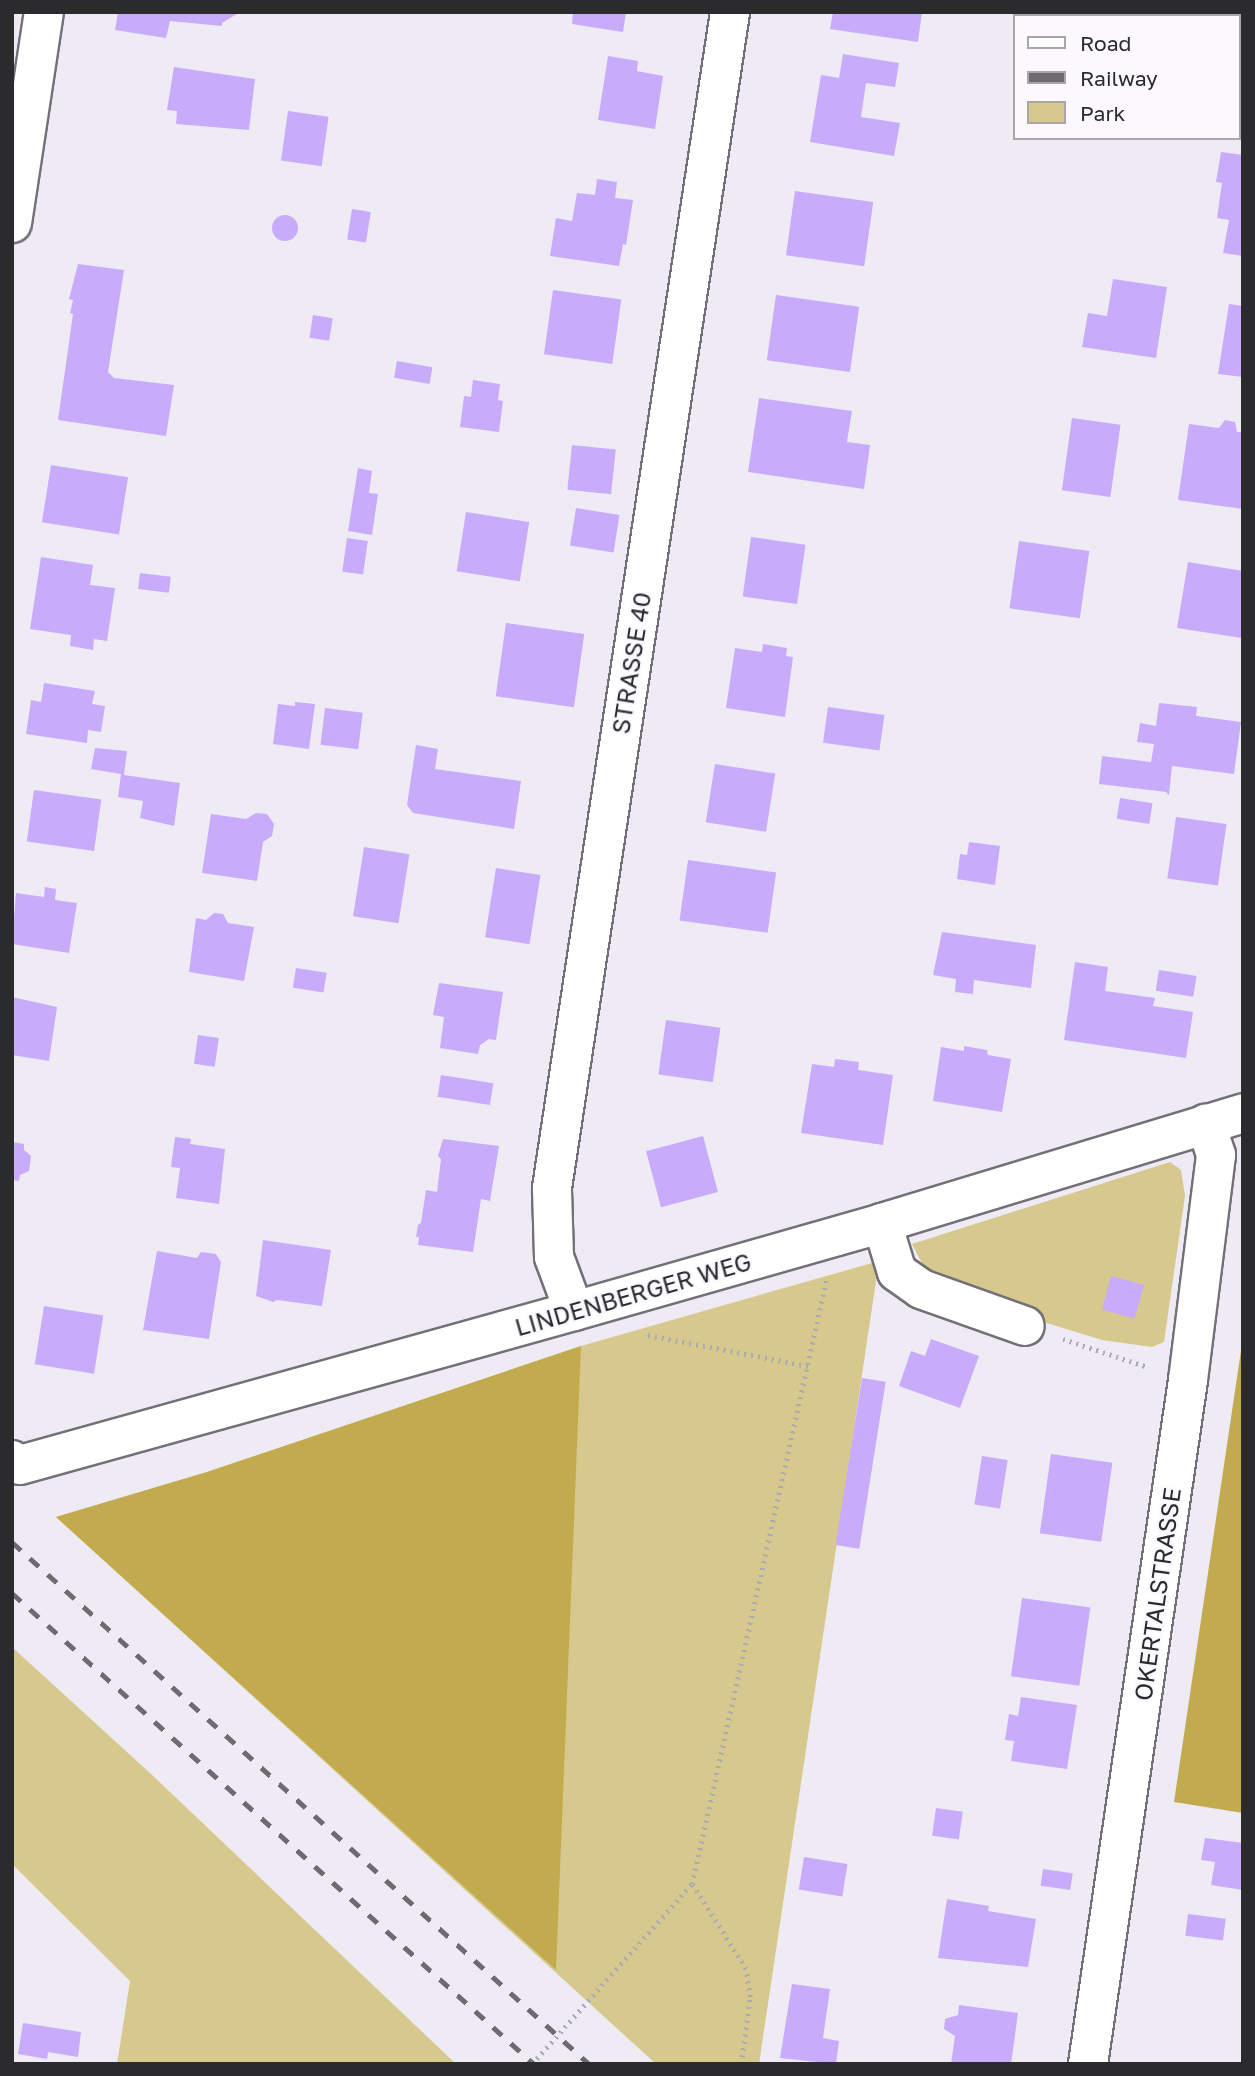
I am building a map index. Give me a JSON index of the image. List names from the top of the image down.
{
  "streets": {
    "street": ["STRASSE 40", "LINDENBERGER WEG", "OKERTALSTRASSE"]
  },
  "crossings": [
    ["STRASSE 40", "LINDENBERGER WEG"],
    ["LINDENBERGER WEG", "OKERTALSTRASSE"]
  ],
  "legend": ["Road", "Railway", "Park"]
}
